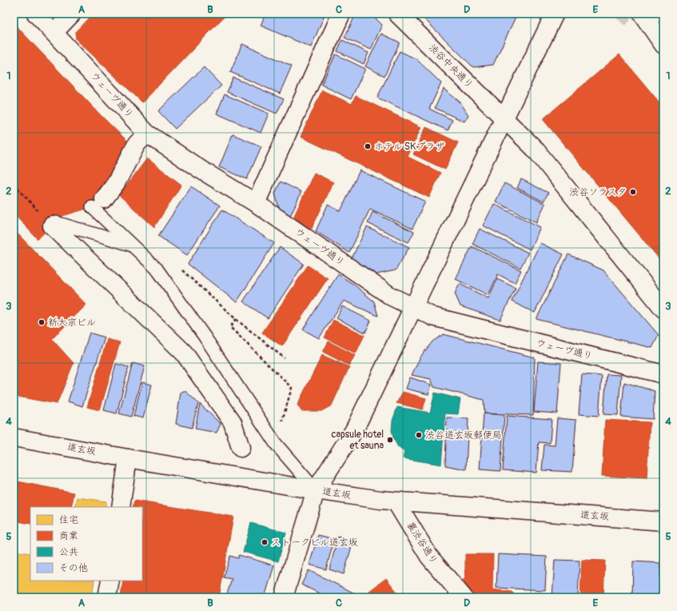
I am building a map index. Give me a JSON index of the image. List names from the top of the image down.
{
  "streets": {
    "main road": [
      "渋谷中央通り",
      "ウェーヴ通り",
      "道玄坂",
      "裏渋谷通り"
    ]
  },
  "crossings": [
    ["道玄坂", "裏渋谷通り"]
  ],
  "places": [
    "ホテル SKプラザ",
    "渋谷ソラスタ",
    "新大宗ビル",
    "渋谷道玄坂郵便局",
    "capsule hotel et sauna",
    "ストークビル道玄坂"
  ],
  "legend": [
    "住宅",
    "商業",
    "公共",
    "その他"
  ],
  "grid": {
    "columns": [
      "A",
      "B",
      "C",
      "D",
      "E"
    ],
    "rows": [
      "1",
      "2",
      "3",
      "4",
      "5"
    ]
  }
}
